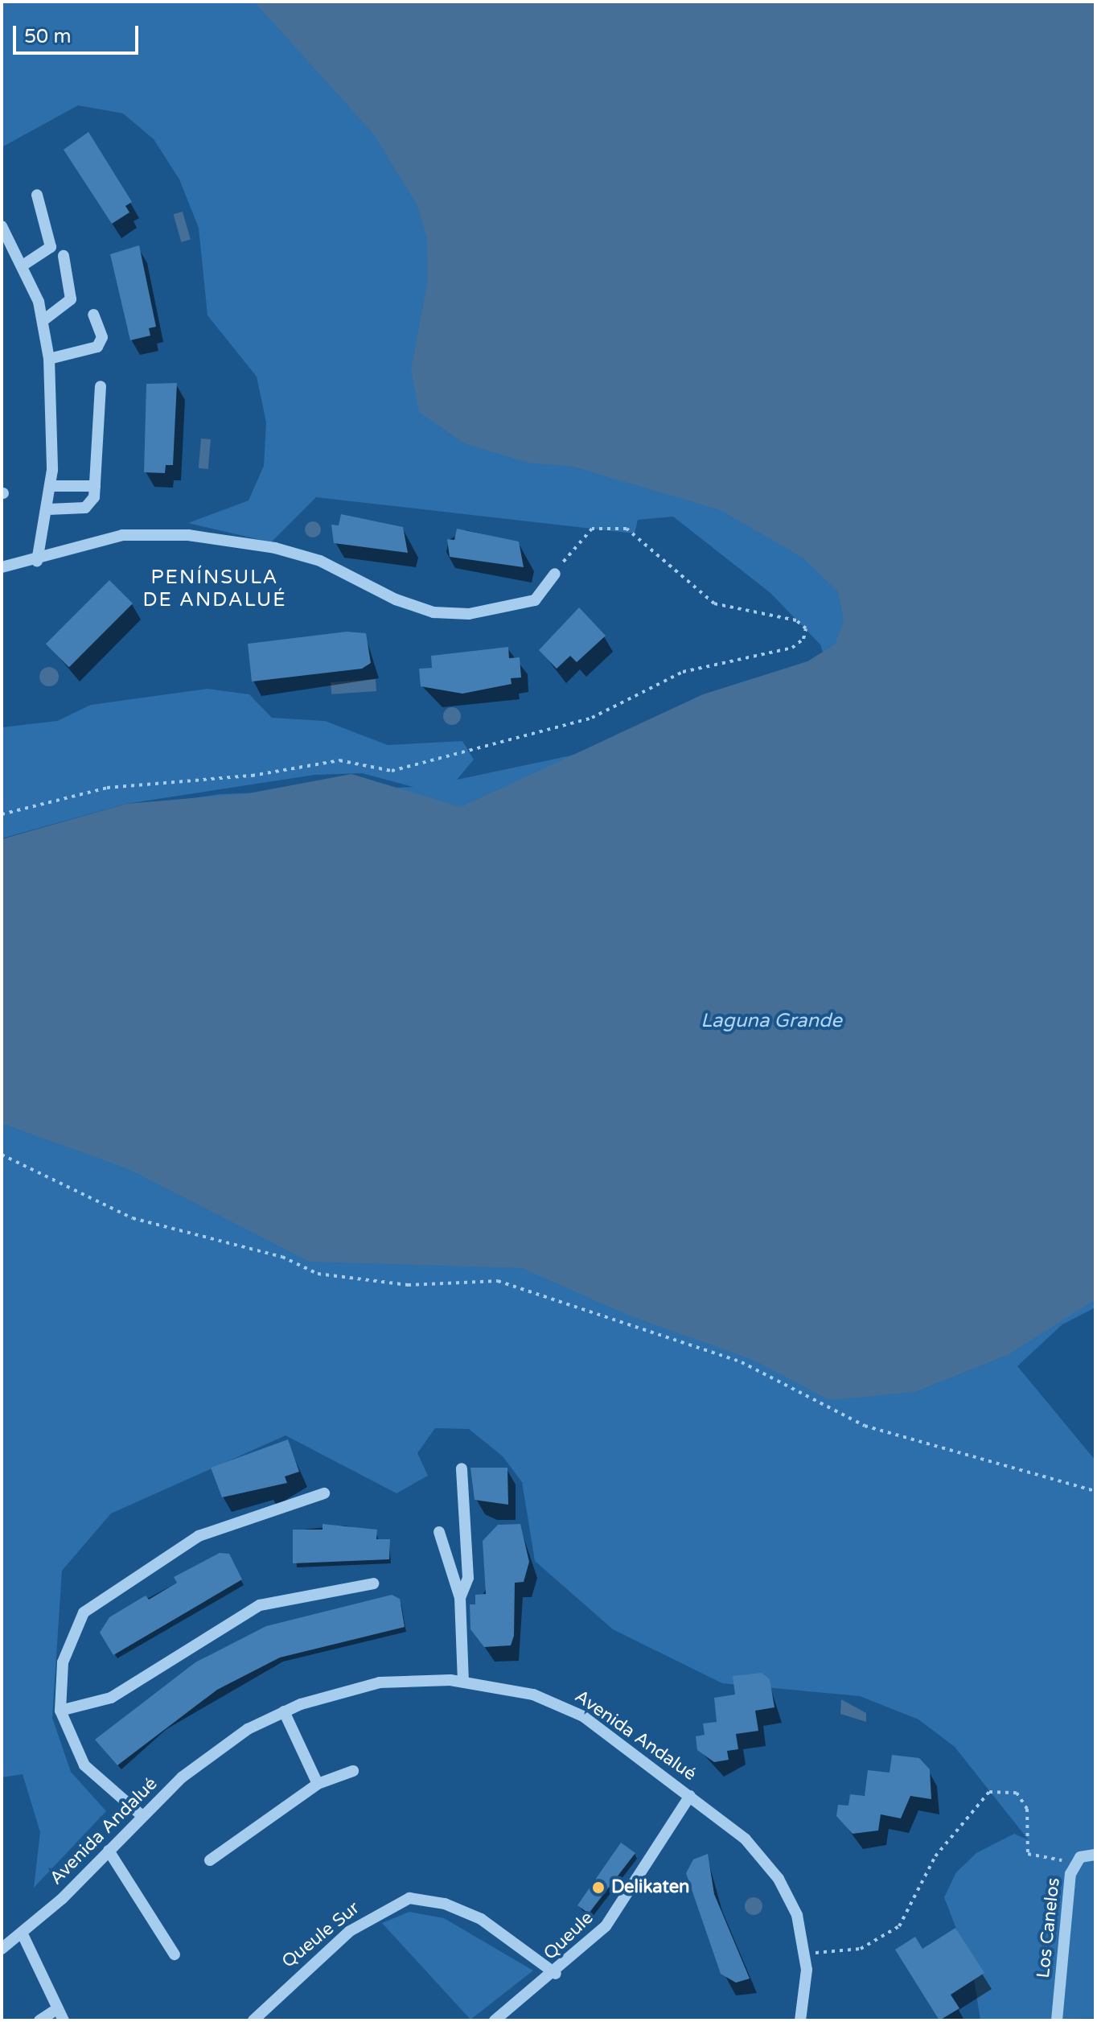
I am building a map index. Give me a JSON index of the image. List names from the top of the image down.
{
  "streets": {
    "street": [
      "Avenida Andalué",
      "Los Canelos",
      "Queule Sur",
      "Queule"
    ]
  },
  "crossings": [
    ["Avenida Andalué", "Queule"],
    ["Queule Sur", "Queule"]
  ],
  "districts": ["PENÍNSULA DE ANDALUÉ"],
  "water": ["Laguna Grande"],
  "places": ["Delikaten"],
  "scale_bar": "50 m"
}
